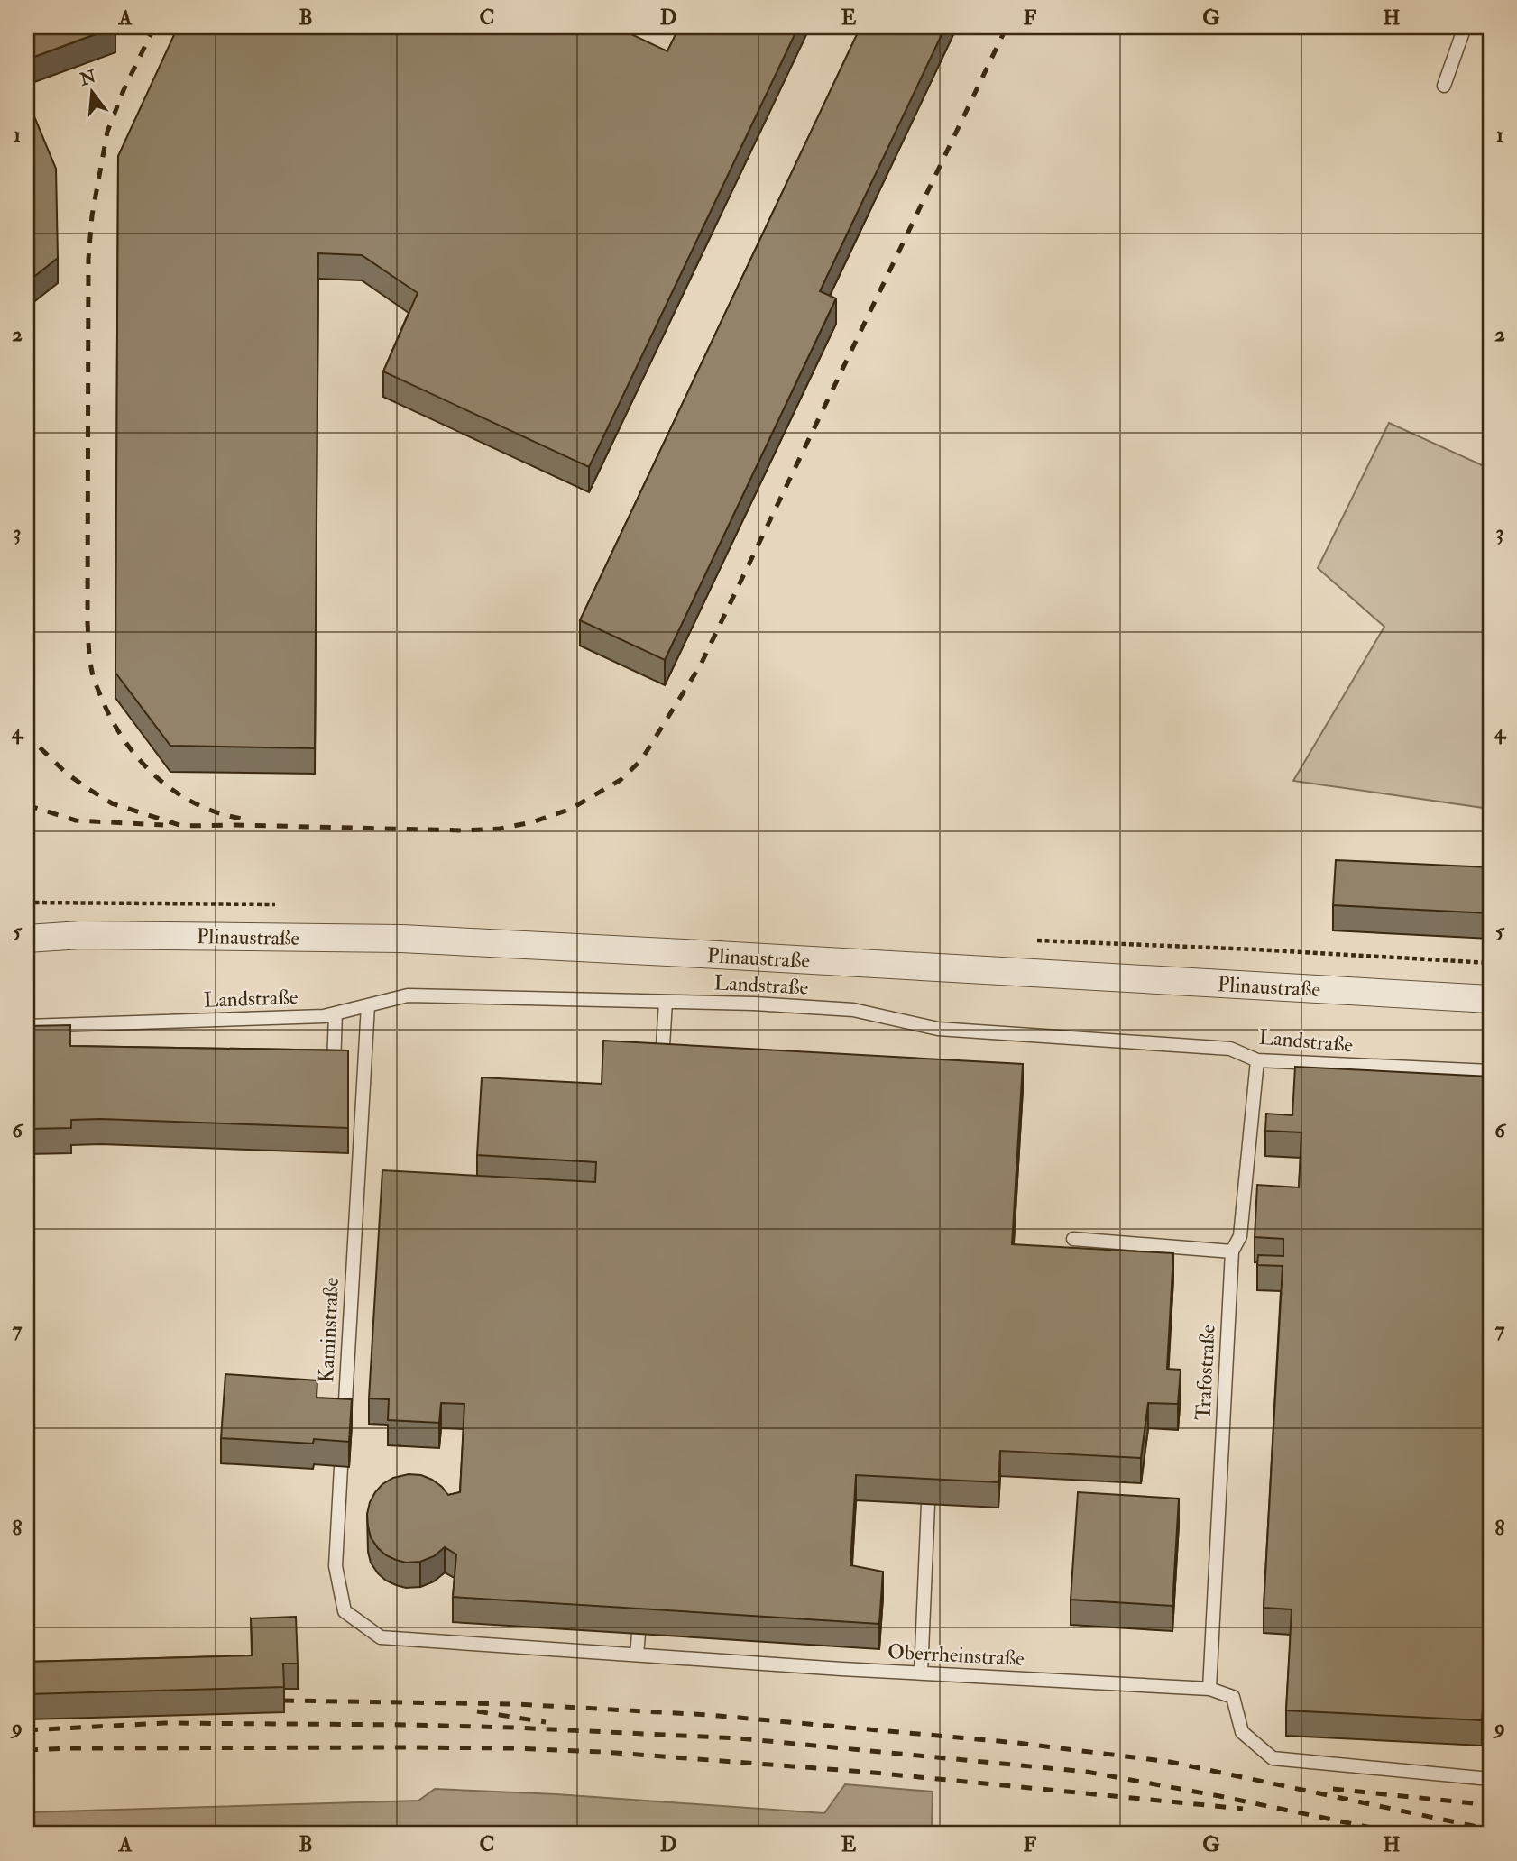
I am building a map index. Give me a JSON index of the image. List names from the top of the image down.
{
  "streets": {
    "street": ["Plinaustraße"],
    "lane": [
      "Landstraße",
      "Kaminstraße",
      "Trafostraße",
      "Oberrheinstraße"
    ]
  },
  "crossings": [
    ["Landstraße", "Kaminstraße"],
    ["Landstraße", "Trafostraße"],
    ["Kaminstraße", "Oberrheinstraße"],
    ["Trafostraße", "Oberrheinstraße"]
  ],
  "north": "top",
  "grid": {
    "columns": [
      "A",
      "B",
      "C",
      "D",
      "E",
      "F",
      "G",
      "H"
    ],
    "rows": [
      "1",
      "2",
      "3",
      "4",
      "5",
      "6",
      "7",
      "8",
      "9"
    ]
  }
}
